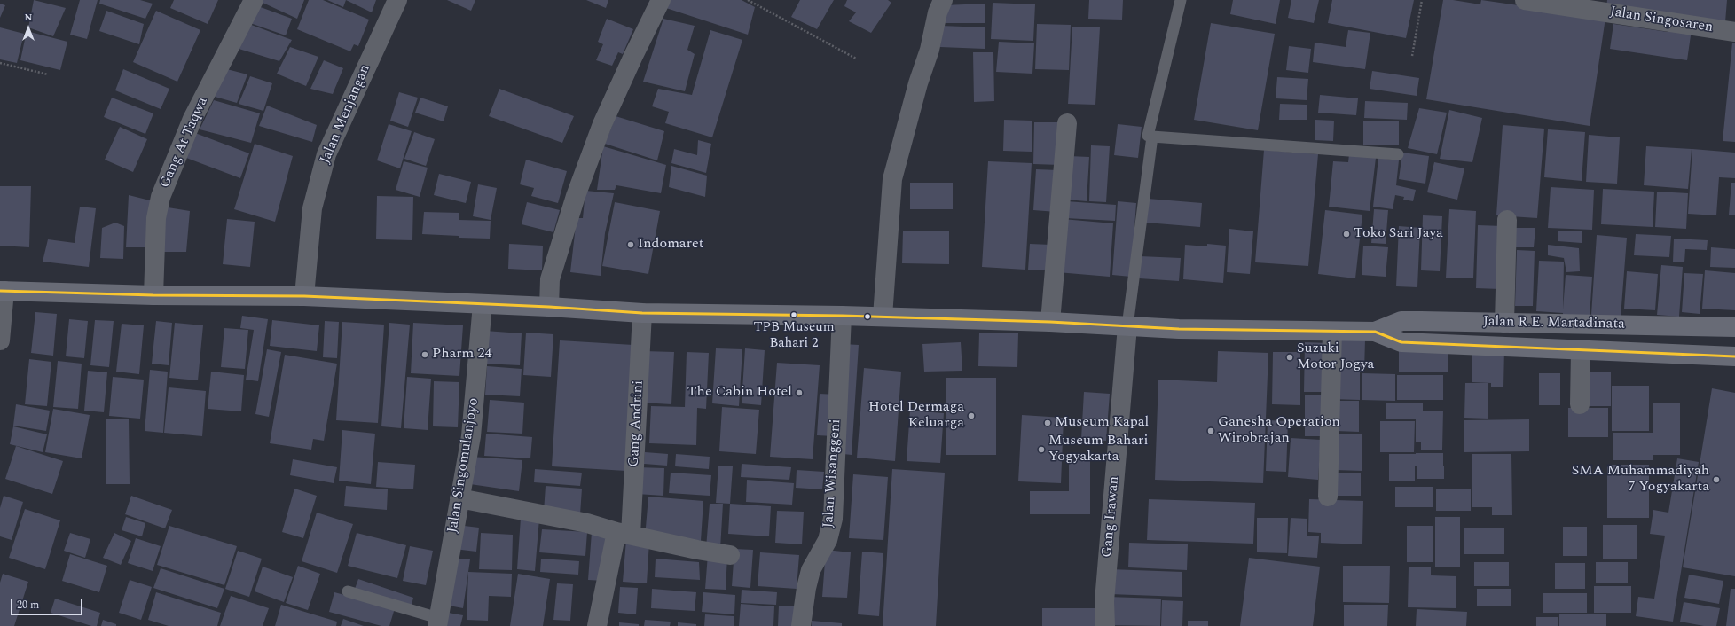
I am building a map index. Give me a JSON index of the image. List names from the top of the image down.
{
  "streets": {
    "main road": ["Jalan R.E. Martadinata"],
    "street": [
      "Jalan Singosaren",
      "Jalan Menjangan",
      "Gang At Taqwa",
      "Gang Andrini",
      "Jalan Singomulanjoyo",
      "Jalan Wisanggeni",
      "Gang Irawan"
    ]
  },
  "crossings": [
    ["Jalan Menjangan", "Jalan R.E. Martadinata"],
    ["Gang At Taqwa", "Jalan R.E. Martadinata"],
    ["Jalan R.E. Martadinata", "Gang Andrini"],
    ["Jalan R.E. Martadinata", "Jalan Singomulanjoyo"],
    ["Jalan R.E. Martadinata", "Jalan Wisanggeni"],
    ["Jalan R.E. Martadinata", "Gang Irawan"]
  ],
  "places": [
    "Toko Sari Jaya",
    "Indomaret",
    "TPB Museum Bahari 2",
    "Pharm 24",
    "Suzuki Motor Jogya",
    "The Cabin Hotel",
    "Hotel Dermaga Keluarga",
    "Museum Kapal",
    "Ganesha Operation Wirobrajan",
    "Museum Bahari Yogyakarta",
    "SMA Muhammadiyah 7 Yogyakarta"
  ],
  "scale_bar": "20 m",
  "north": "top"
}
